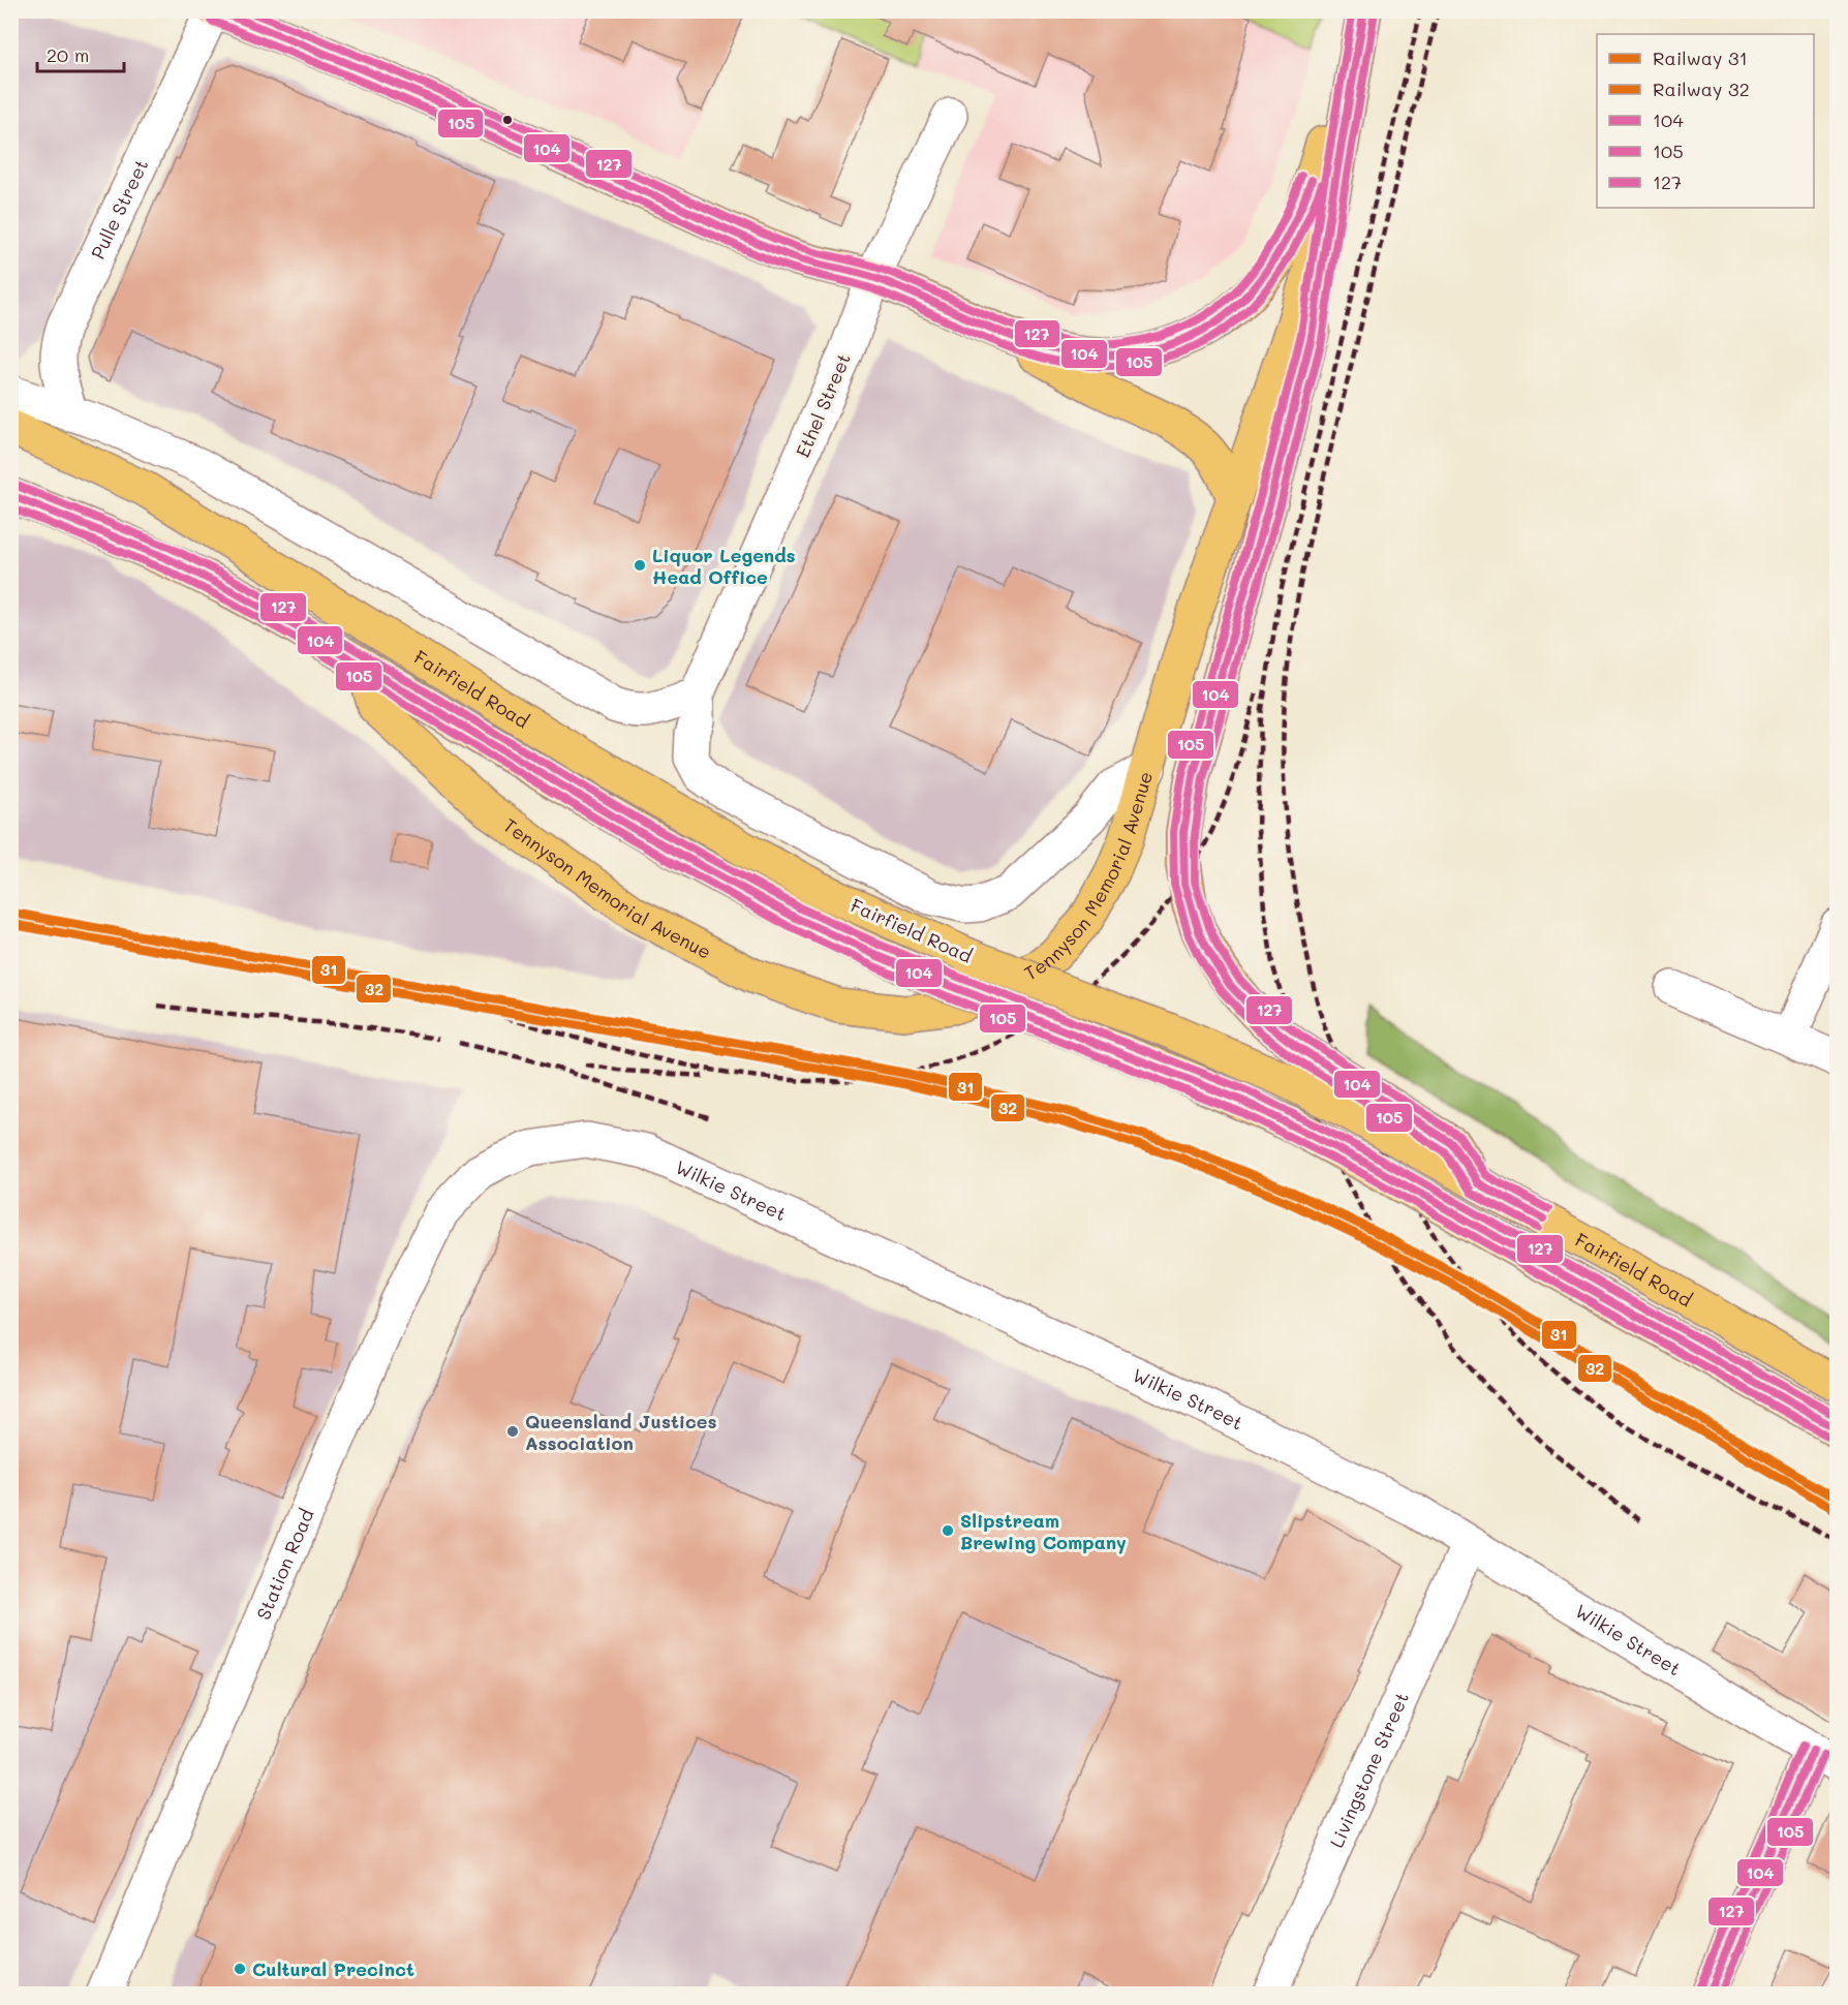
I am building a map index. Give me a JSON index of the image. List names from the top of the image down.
{
  "streets": {
    "main road": ["Fairfield Road", "Tennyson Memorial Avenue"],
    "street": [
      "Pulle Street",
      "Ethel Street",
      "Wilkie Street",
      "Station Road",
      "Livingstone Street"
    ]
  },
  "crossings": [
    ["Ethel Street", "Fairfield Road"],
    ["Fairfield Road", "Tennyson Memorial Avenue"],
    ["Wilkie Street", "Station Road"],
    ["Wilkie Street", "Livingstone Street"]
  ],
  "places": [
    "Liquor Legends Head Office",
    "Queensland Justices Association",
    "Slipstream Brewing Company",
    "Cultural Precinct"
  ],
  "lines": [
    "transit line 104",
    "transit line 105",
    "transit line 127",
    "rail line 31",
    "rail line 32"
  ],
  "legend": [
    "Railway 31",
    "Railway 32",
    "104",
    "105",
    "127"
  ],
  "scale_bar": "20 m"
}
